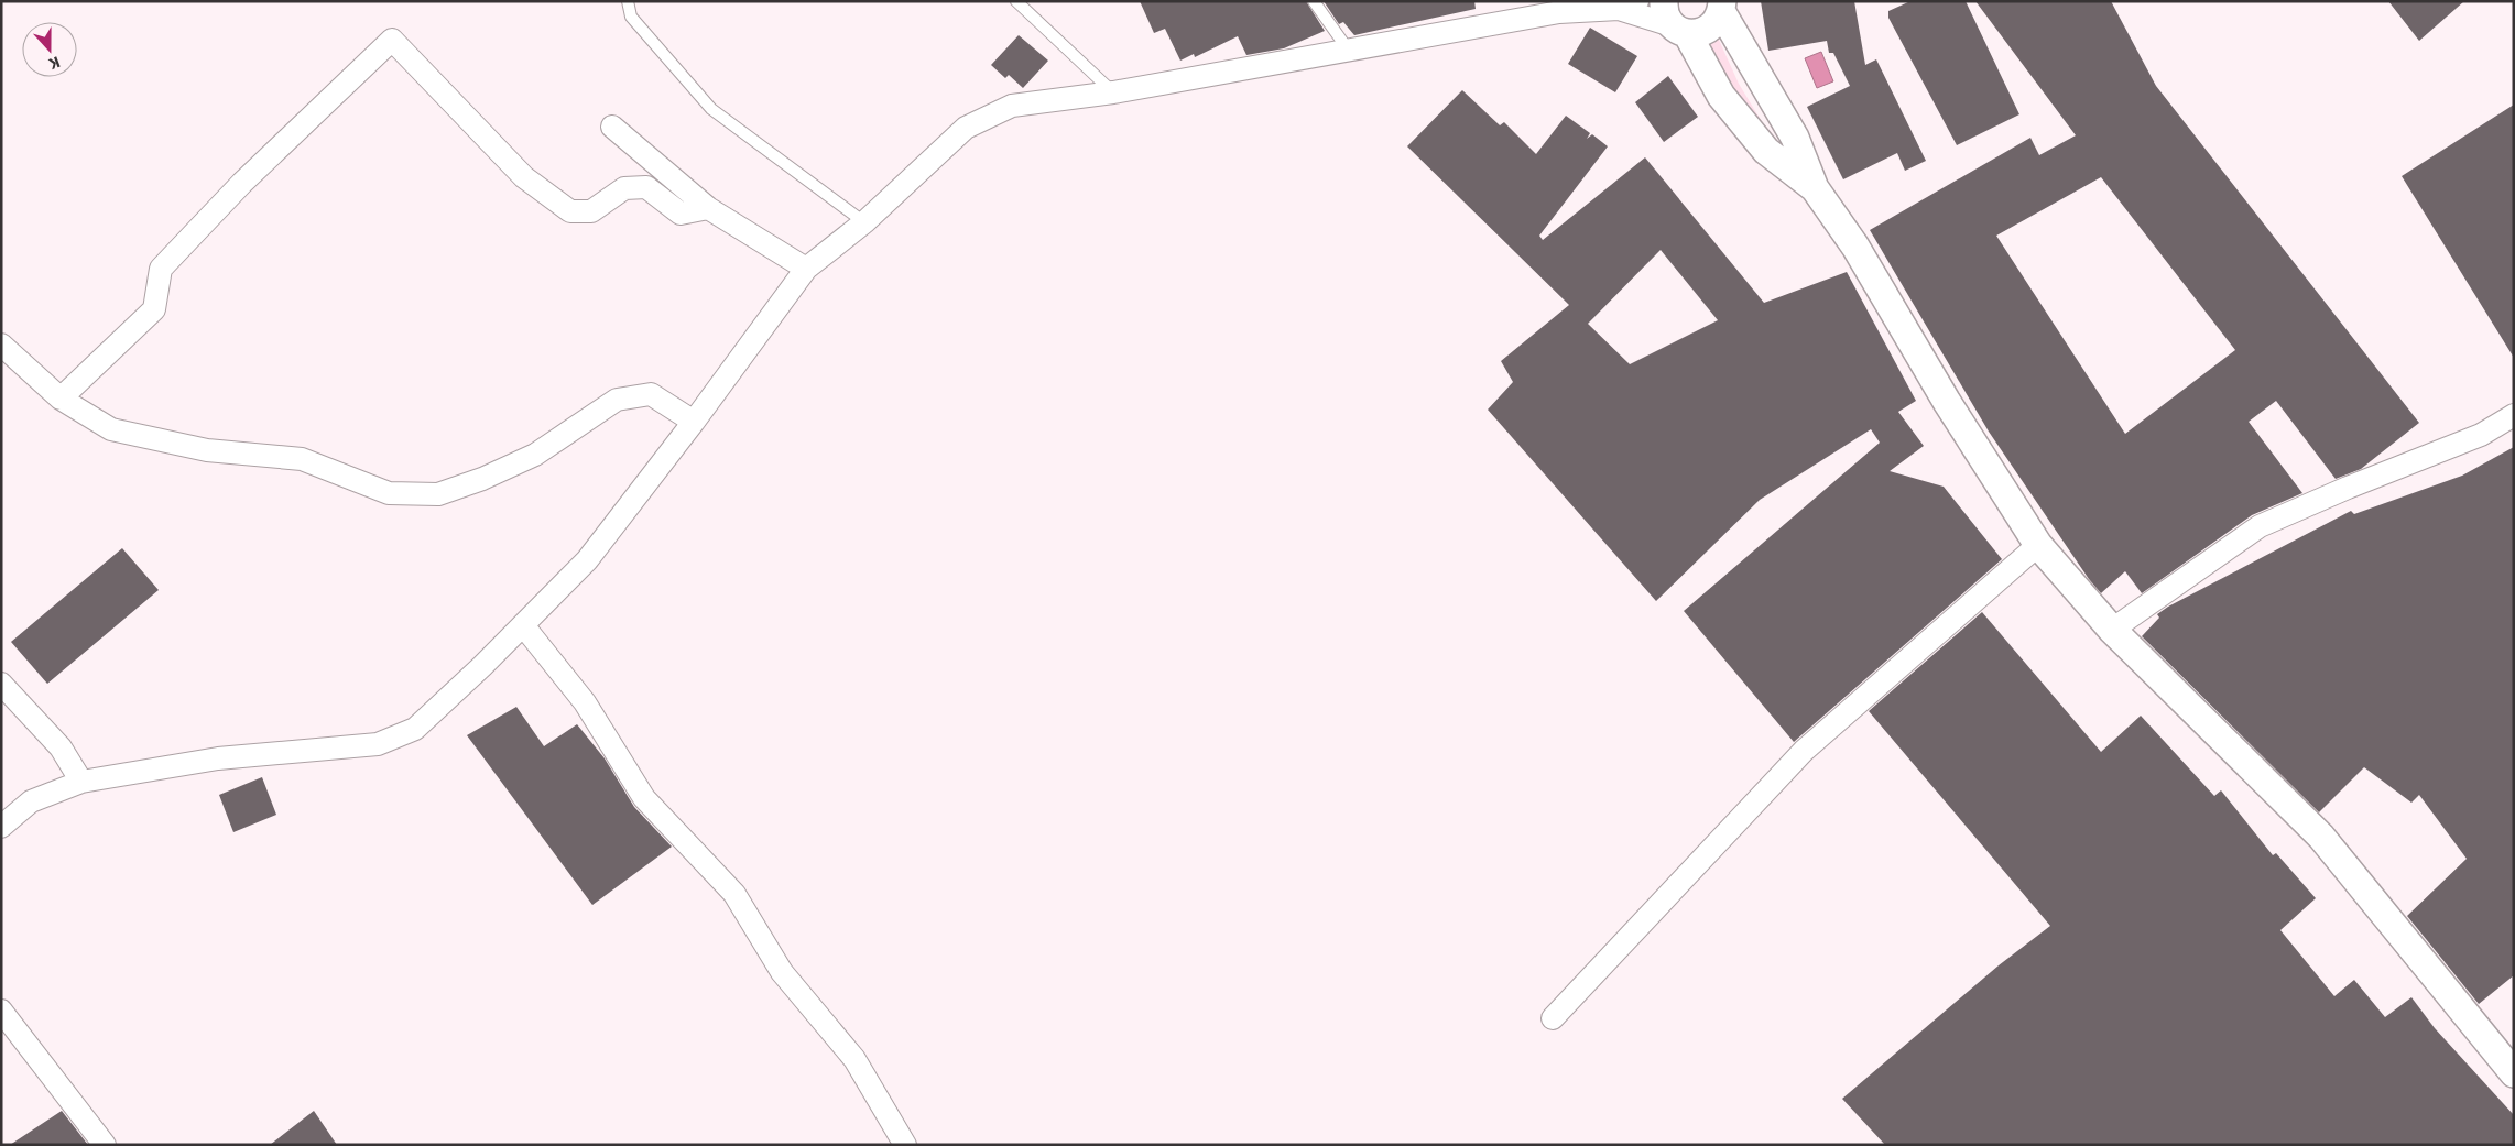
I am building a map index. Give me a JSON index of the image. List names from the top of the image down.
{
  "north": "bottom"
}
